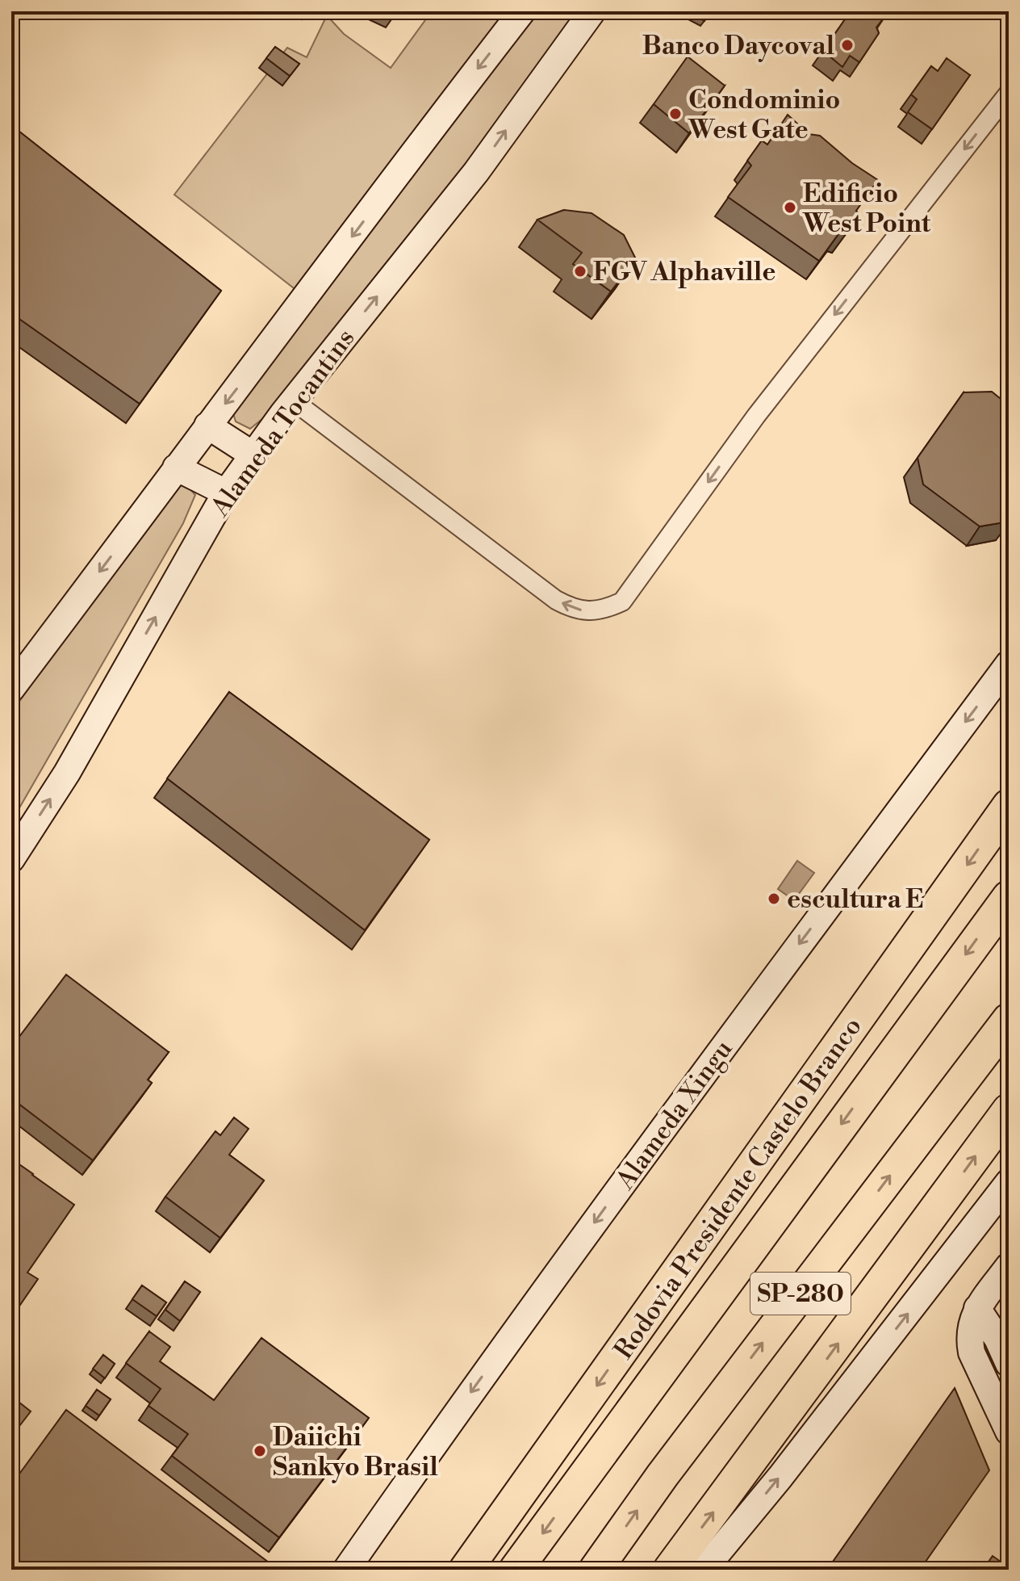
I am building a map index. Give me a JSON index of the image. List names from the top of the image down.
{
  "streets": {
    "highway": ["Rodovia Presidente Castelo Branco", "SP-280"],
    "main road": ["Alameda Tocantins", "Alameda Xingu"]
  },
  "one_way": ["Alameda Xingu"],
  "places": [
    "Banco Daycoval",
    "Condominio West Gate",
    "Edificio West Point",
    "FGV Alphaville",
    "escultura E",
    "Daiichi Sankyo Brasil"
  ]
}
